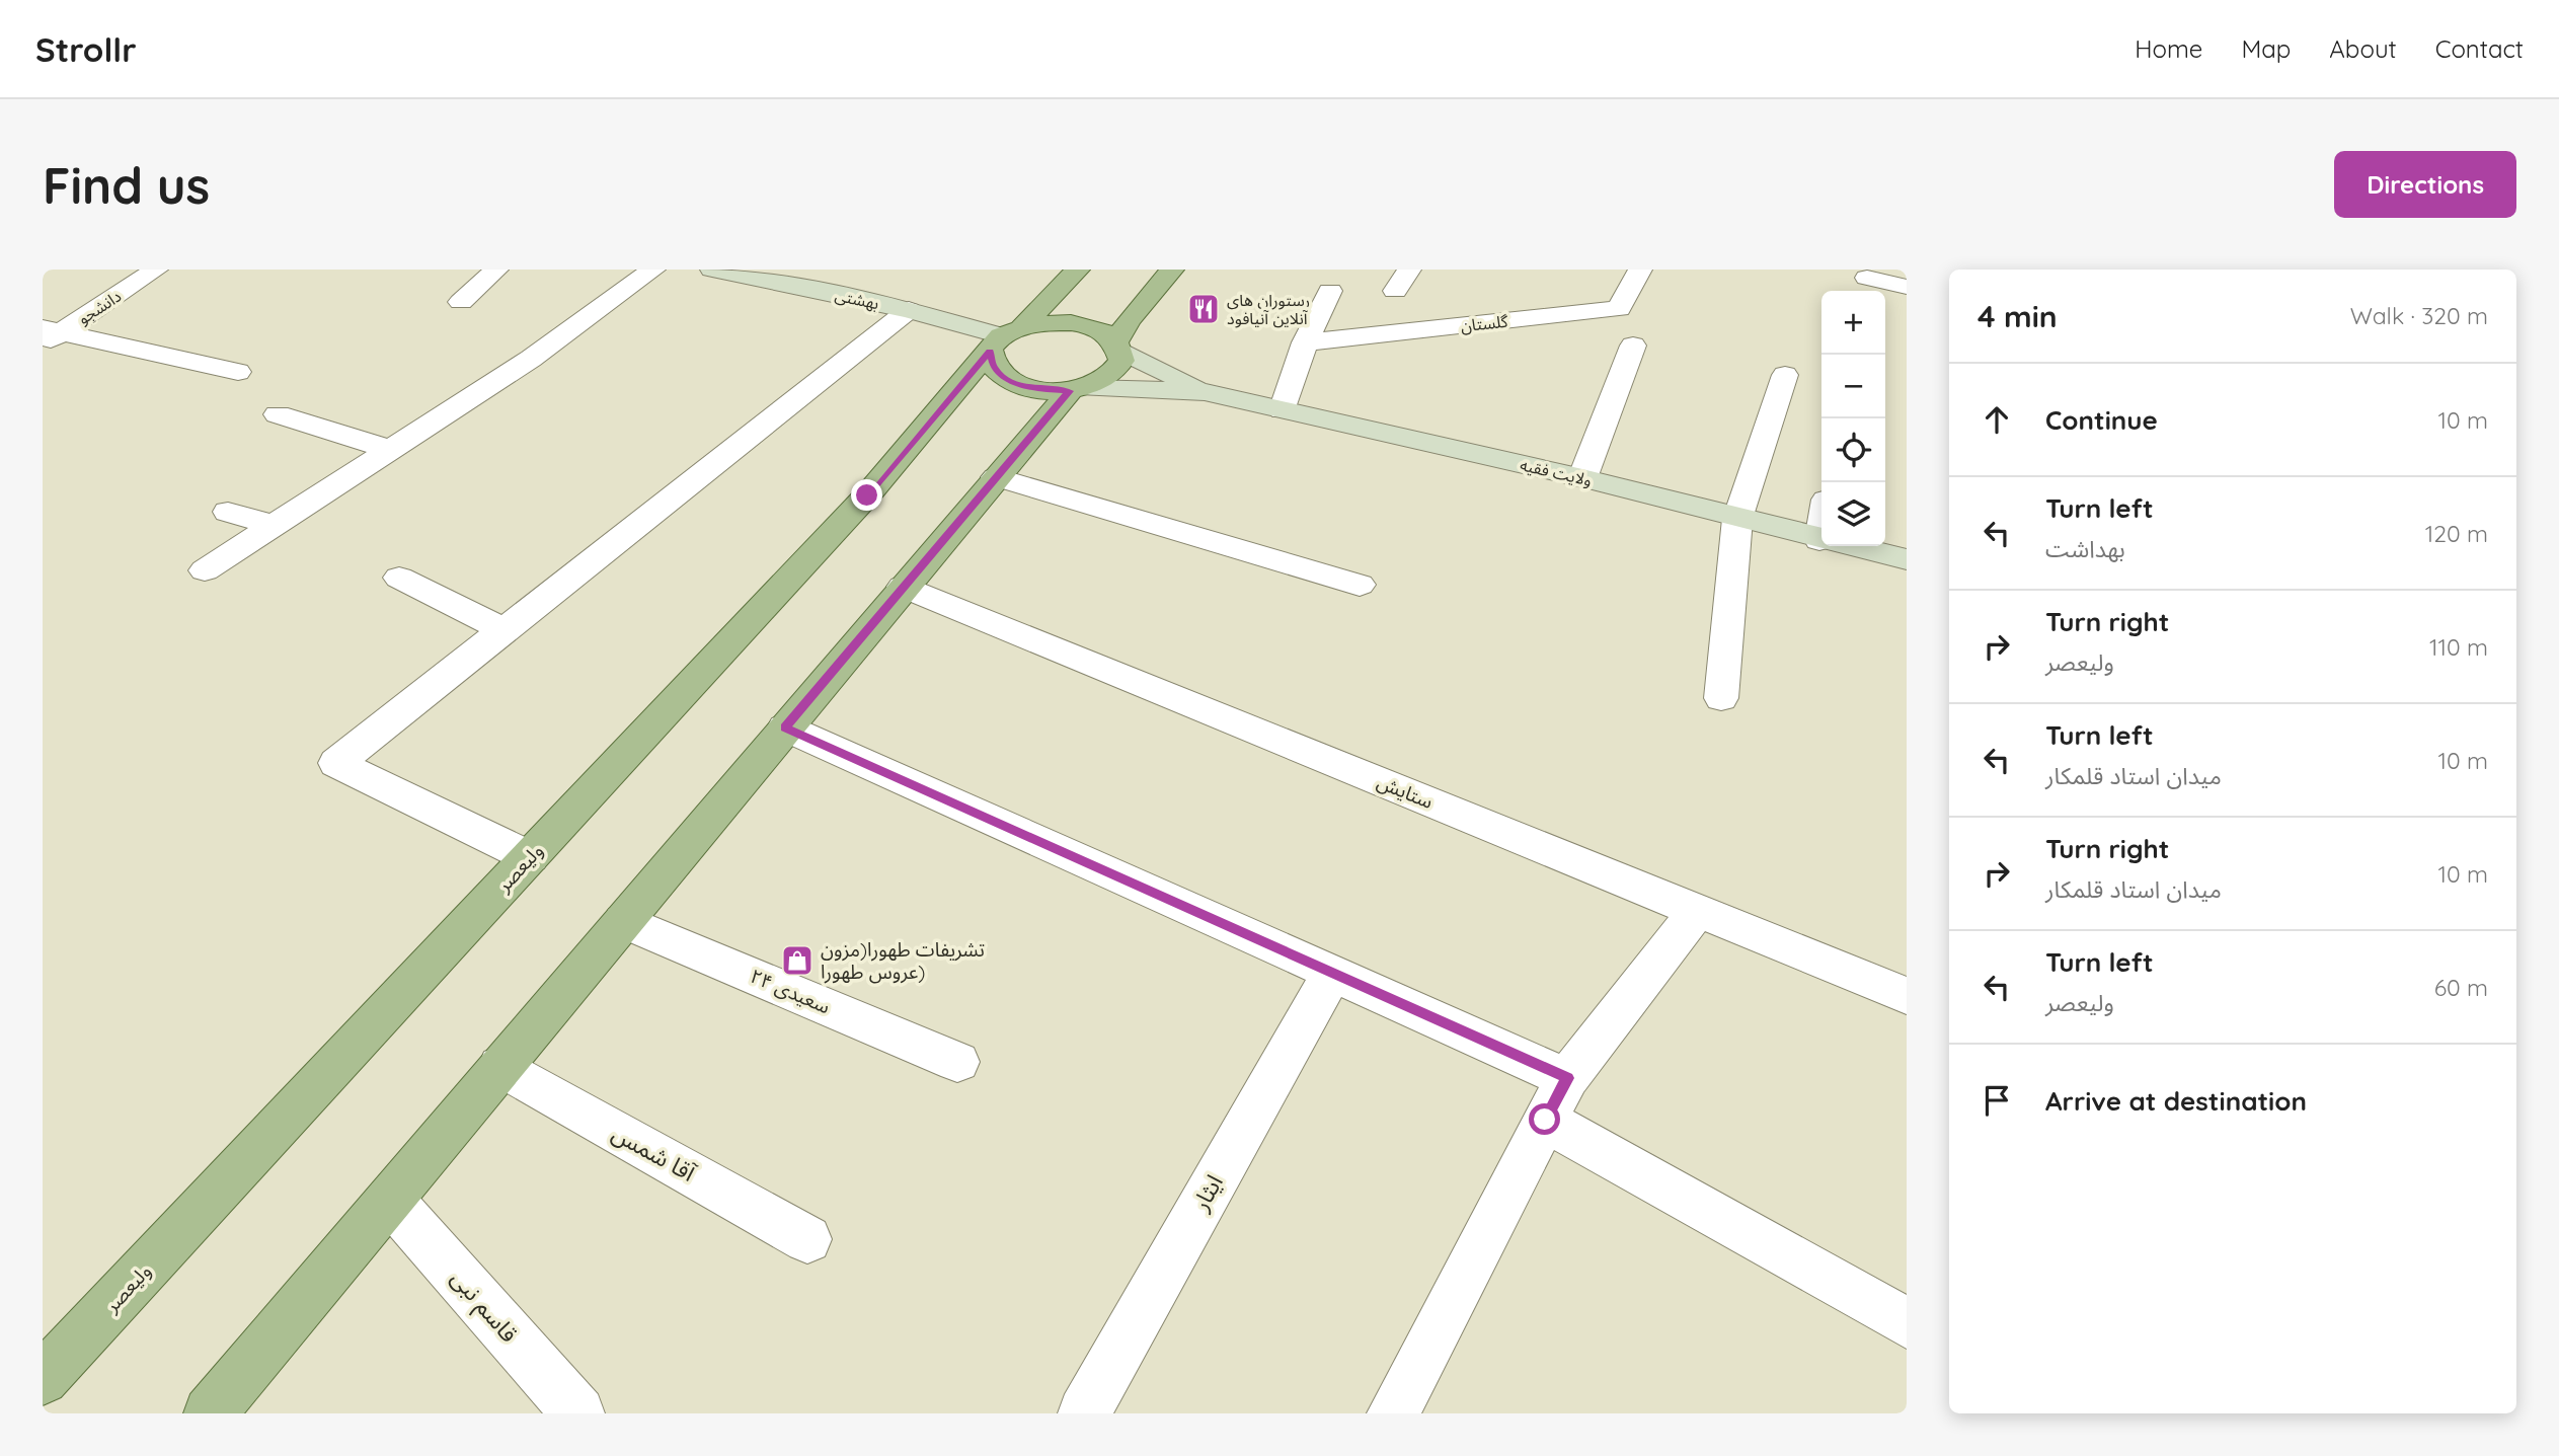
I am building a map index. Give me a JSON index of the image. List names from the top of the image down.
{
  "streets": {
    "main road": ["ولیعصر"],
    "street": [
      "بهشتی",
      "دانشجو",
      "گلستان",
      "ولایت فقیه",
      "ستایش",
      "۲۴ سعیدی",
      "آقا شمس",
      "ایثار",
      "قاسم نبی"
    ]
  },
  "crossings": [
    ["بهشتی", "ولیعصر"]
  ],
  "places": {
    "restaurant": ["رستوران های آنلاین آنیافود"],
    "shop": ["تشریفات طهورا(مزون عروس طهورا)"]
  },
  "page": {
    "header": "Strollr",
    "nav": [
      "Home",
      "Map",
      "About",
      "Contact"
    ],
    "buttons": "Directions",
    "title": "Find us",
    "heading": ["4 min", "Walk · 320 m"],
    "map_buttons": ["+", "−"],
    "list": [
      ["Continue", "10 m"],
      ["Turn left", "بهداشت", "120 m"],
      ["Turn right", "ولیعصر", "110 m"],
      ["Turn left", "میدان استاد قلمکار", "10 m"],
      ["Turn right", "میدان استاد قلمکار", "10 m"],
      ["Turn left", "ولیعصر", "60 m"],
      "Arrive at destination"
    ]
  }
}
